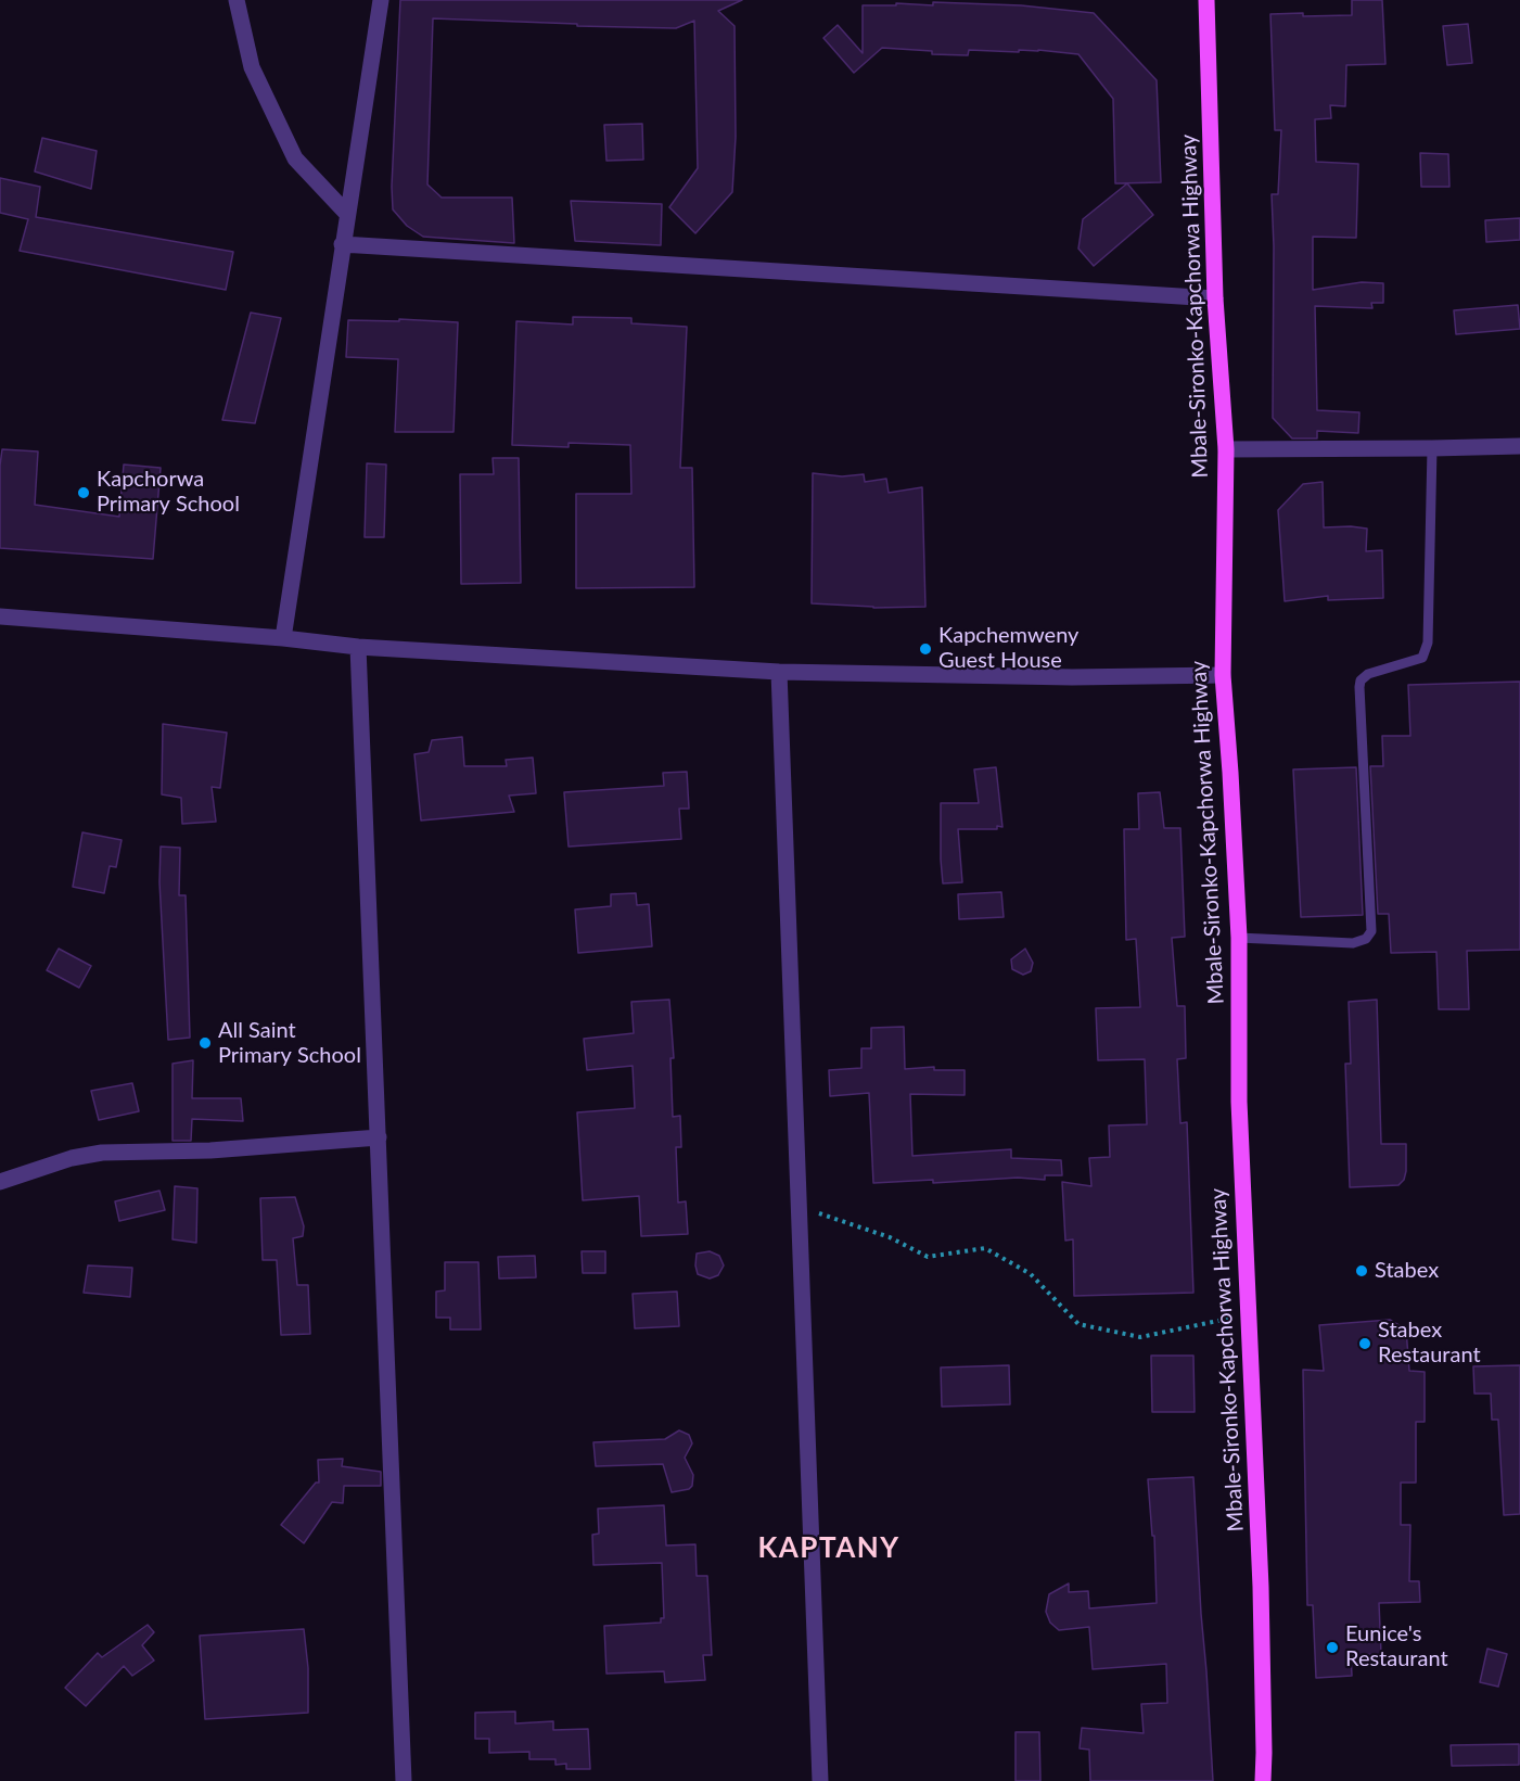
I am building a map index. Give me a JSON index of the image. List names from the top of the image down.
{
  "streets": {
    "main road": ["Mbale-Sironko-Kapchorwa Highway"]
  },
  "districts": ["KAPTANY"],
  "places": [
    "Kapchorwa Primary School",
    "Kapchemweny Guest House",
    "All Saint Primary School",
    "Stabex",
    "Stabex Restaurant",
    "Eunice's Restaurant"
  ]
}
